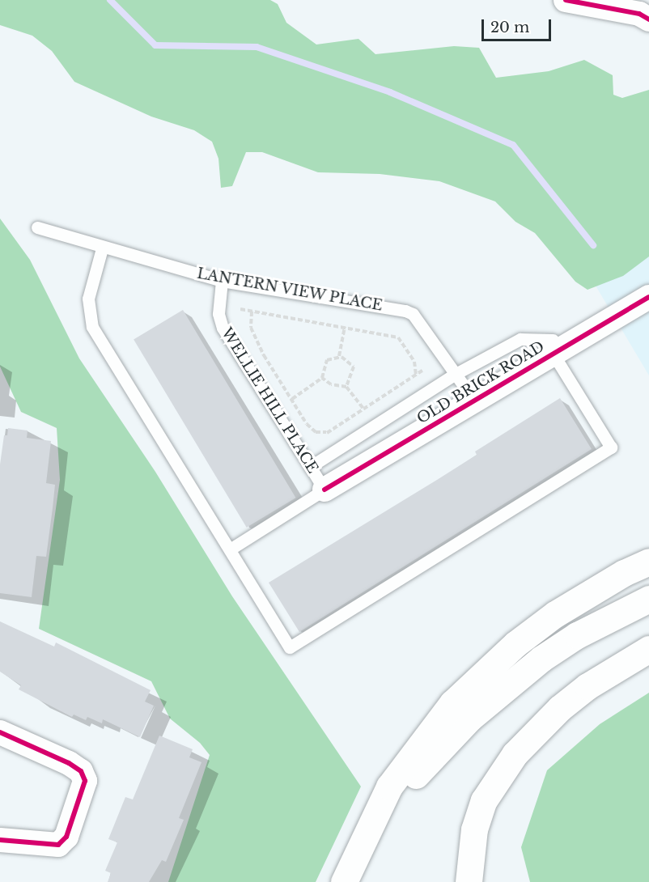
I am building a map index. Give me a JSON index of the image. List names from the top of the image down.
{
  "streets": {
    "street": ["OLD BRICK ROAD"],
    "lane": ["LANTERN VIEW PLACE", "WELLIE HILL PLACE"]
  },
  "crossings": [
    ["LANTERN VIEW PLACE", "OLD BRICK ROAD"],
    ["LANTERN VIEW PLACE", "WELLIE HILL PLACE"],
    ["OLD BRICK ROAD", "WELLIE HILL PLACE"]
  ],
  "scale_bar": "20 m"
}
